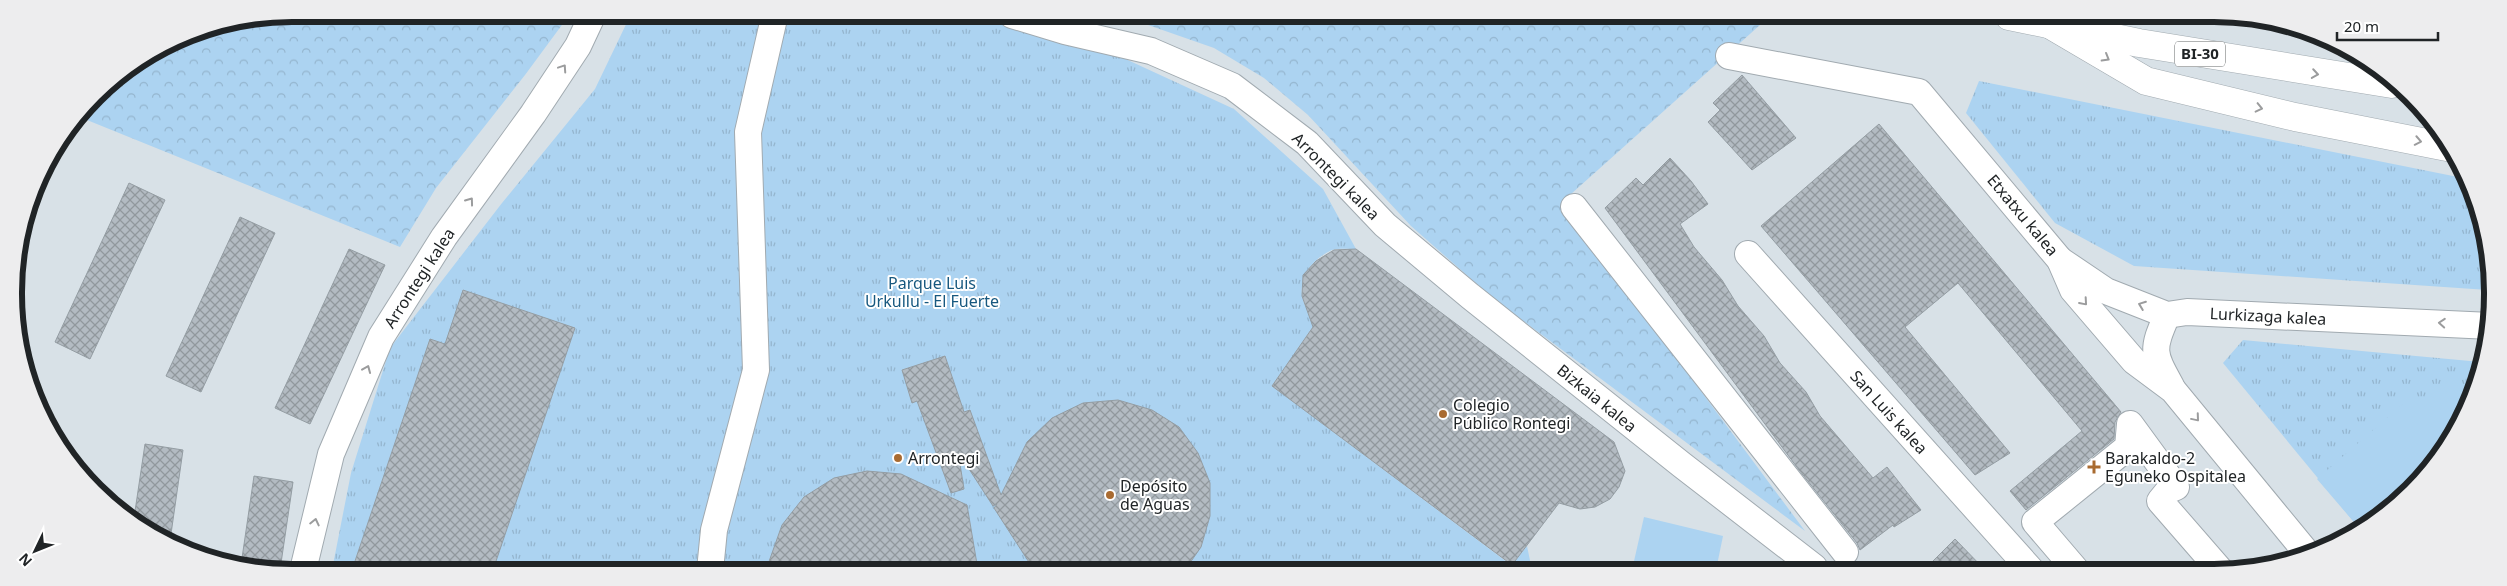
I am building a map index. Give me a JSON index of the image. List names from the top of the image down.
{
  "streets": {
    "highway": ["BI-30"],
    "street": [
      "Arrontegi kalea",
      "Etxatxu kalea",
      "Lurkizaga kalea",
      "Bizkaia kalea",
      "San Luis kalea"
    ]
  },
  "crossings": [
    ["Arrontegi kalea", "Bizkaia kalea"],
    ["Etxatxu kalea", "Lurkizaga kalea"]
  ],
  "one_way": ["Arrontegi kalea", "Etxatxu kalea", "Lurkizaga kalea"],
  "parks": ["Parque Luis Urkullu - El Fuerte"],
  "places": {
    "other": ["Colegio Público Rontegi", "Arrontegi", "Depósito de Aguas"],
    "health": ["Barakaldo-2 Eguneko Ospitalea"]
  },
  "scale_bar": "20 m",
  "north": "bottom left"
}
